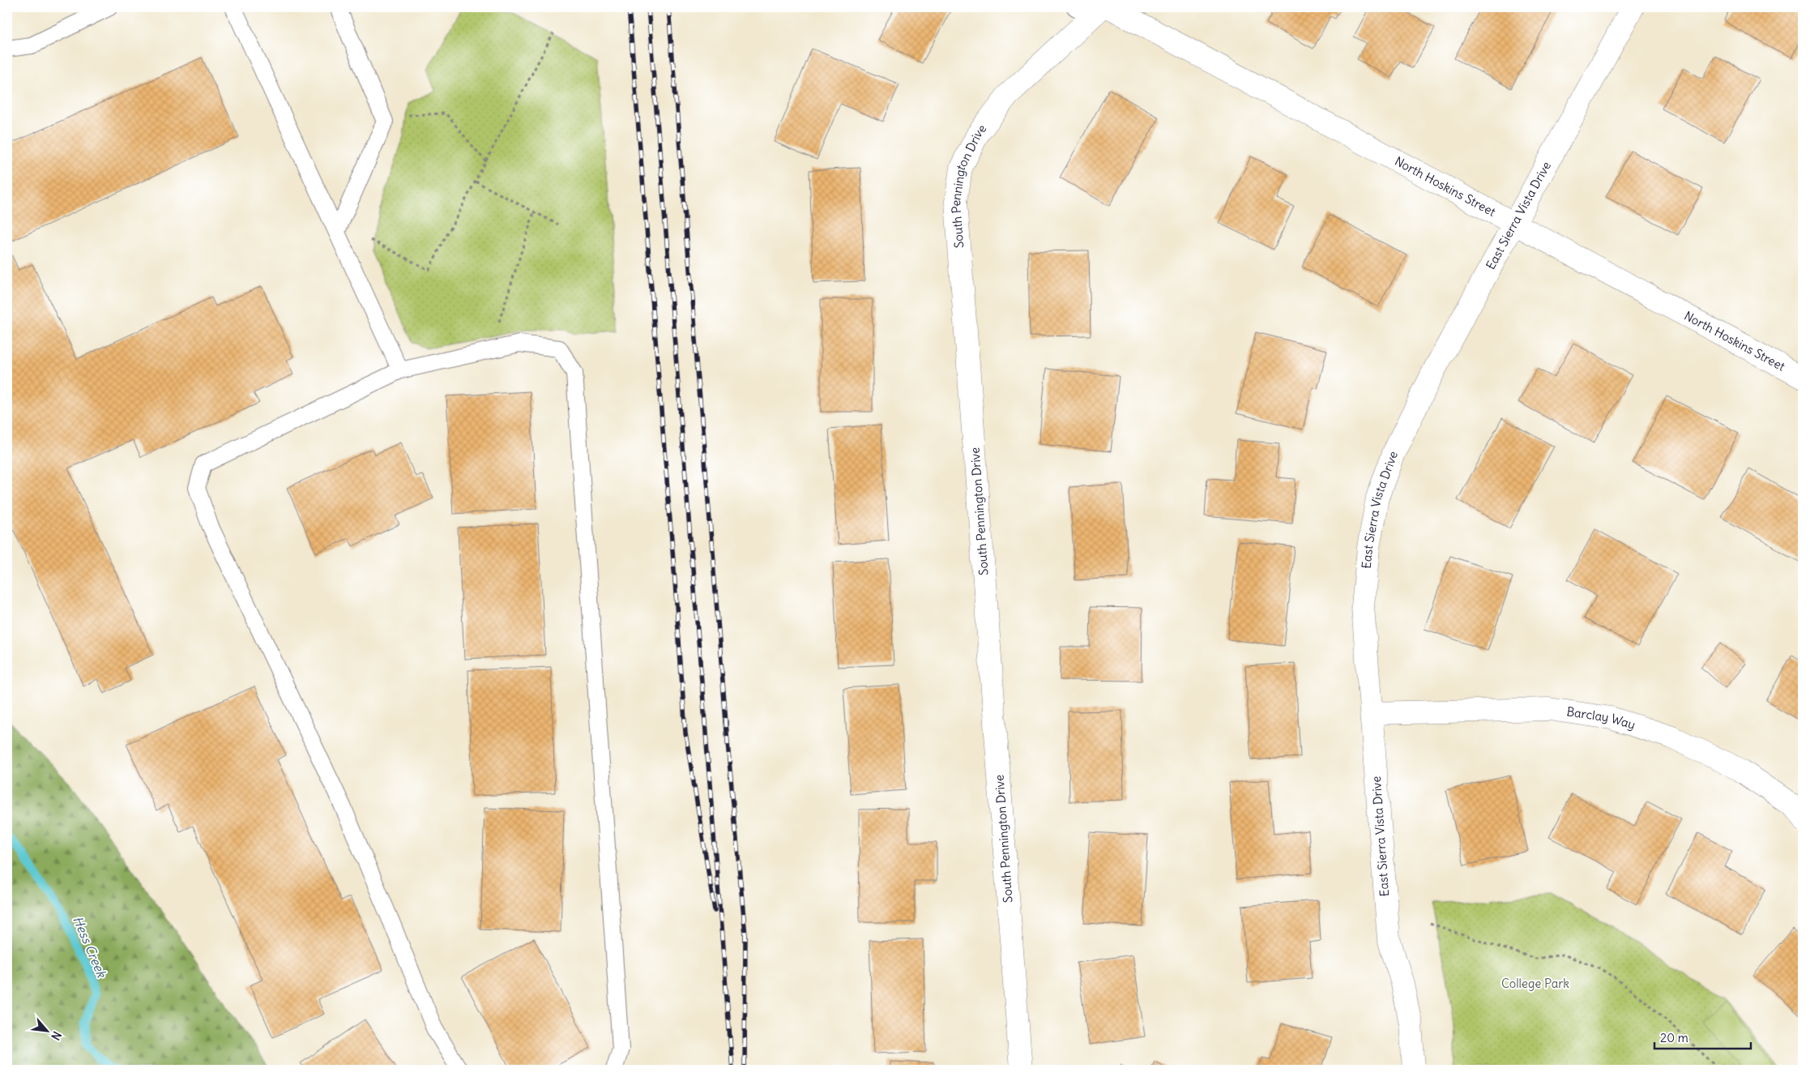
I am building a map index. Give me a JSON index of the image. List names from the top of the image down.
{
  "streets": {
    "street": [
      "North Hoskins Street",
      "South Pennington Drive",
      "East Sierra Vista Drive",
      "Barclay Way"
    ]
  },
  "crossings": [
    ["North Hoskins Street", "South Pennington Drive"],
    ["North Hoskins Street", "East Sierra Vista Drive"],
    ["East Sierra Vista Drive", "Barclay Way"]
  ],
  "water": ["Hess Creek"],
  "parks": ["College Park"],
  "scale_bar": "20 m",
  "north": "bottom right"
}
